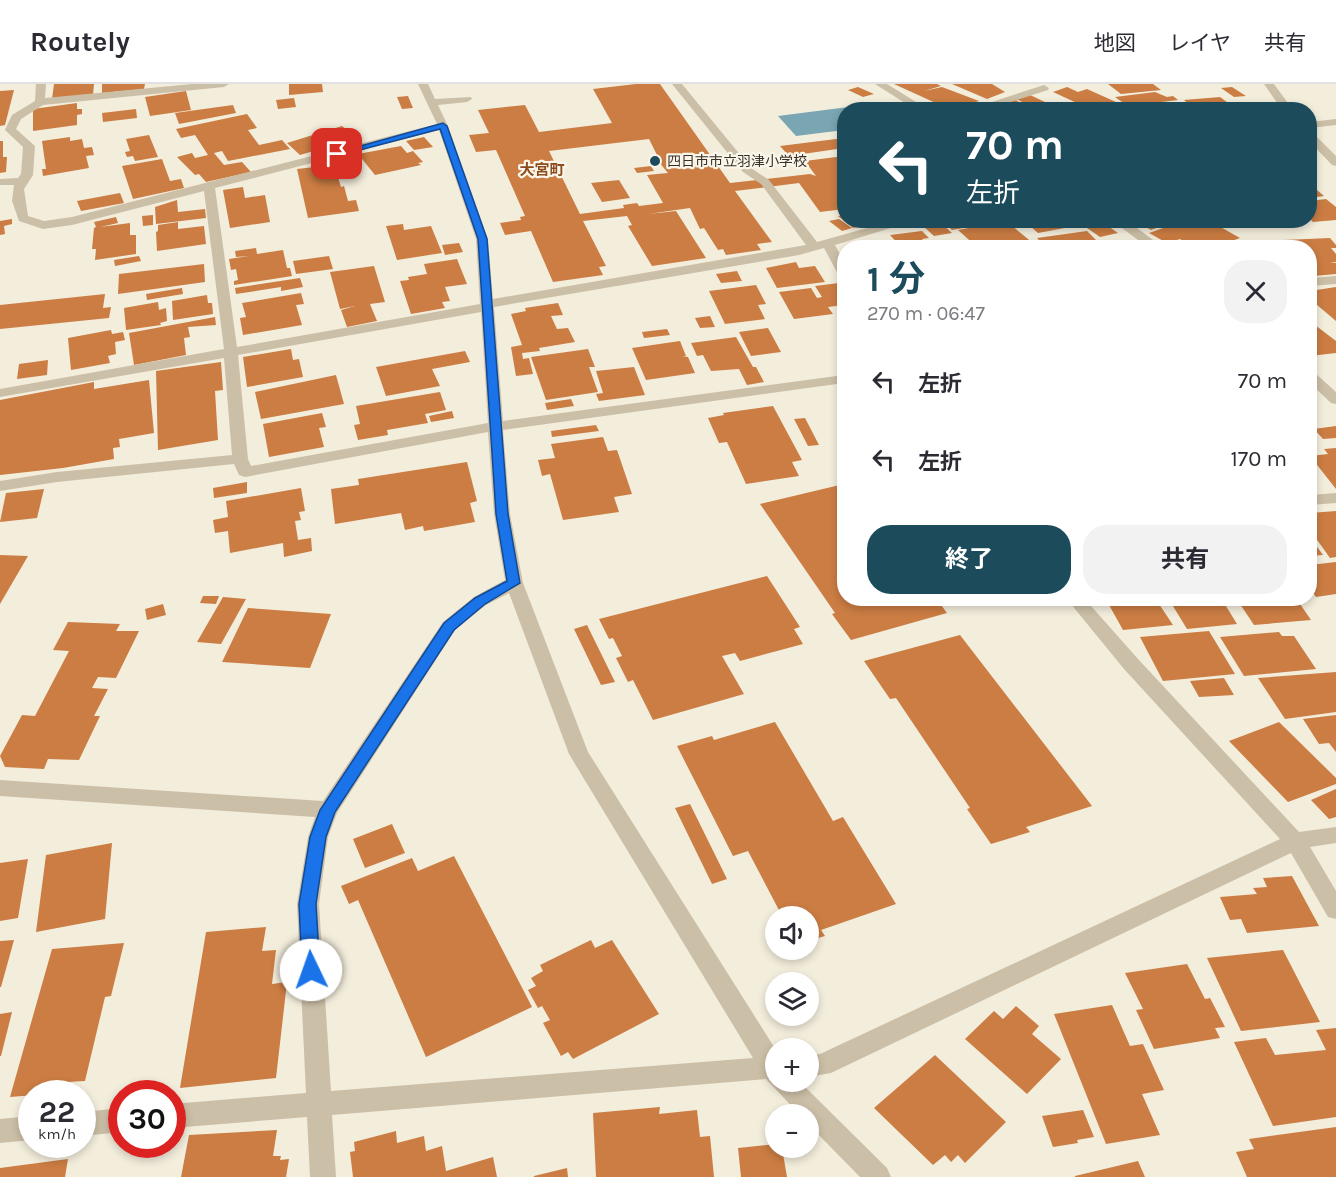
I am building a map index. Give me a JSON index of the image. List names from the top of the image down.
{
  "districts": ["大宮町"],
  "places": ["四日市市立羽津小学校"],
  "page": {
    "header": "Routely",
    "nav": ["地図", "レイヤ", "共有"],
    "turn": ["70 m", "左折"],
    "heading": ["1 分", "270 m · 06:47"],
    "list": [
      {
        "name": "左折",
        "value": "70 m"
      },
      {
        "name": "左折",
        "value": "170 m"
      }
    ],
    "buttons": ["終了", "共有"],
    "map_buttons": ["+", "−"],
    "speed": "22 km/h",
    "limit": "30"
  }
}
